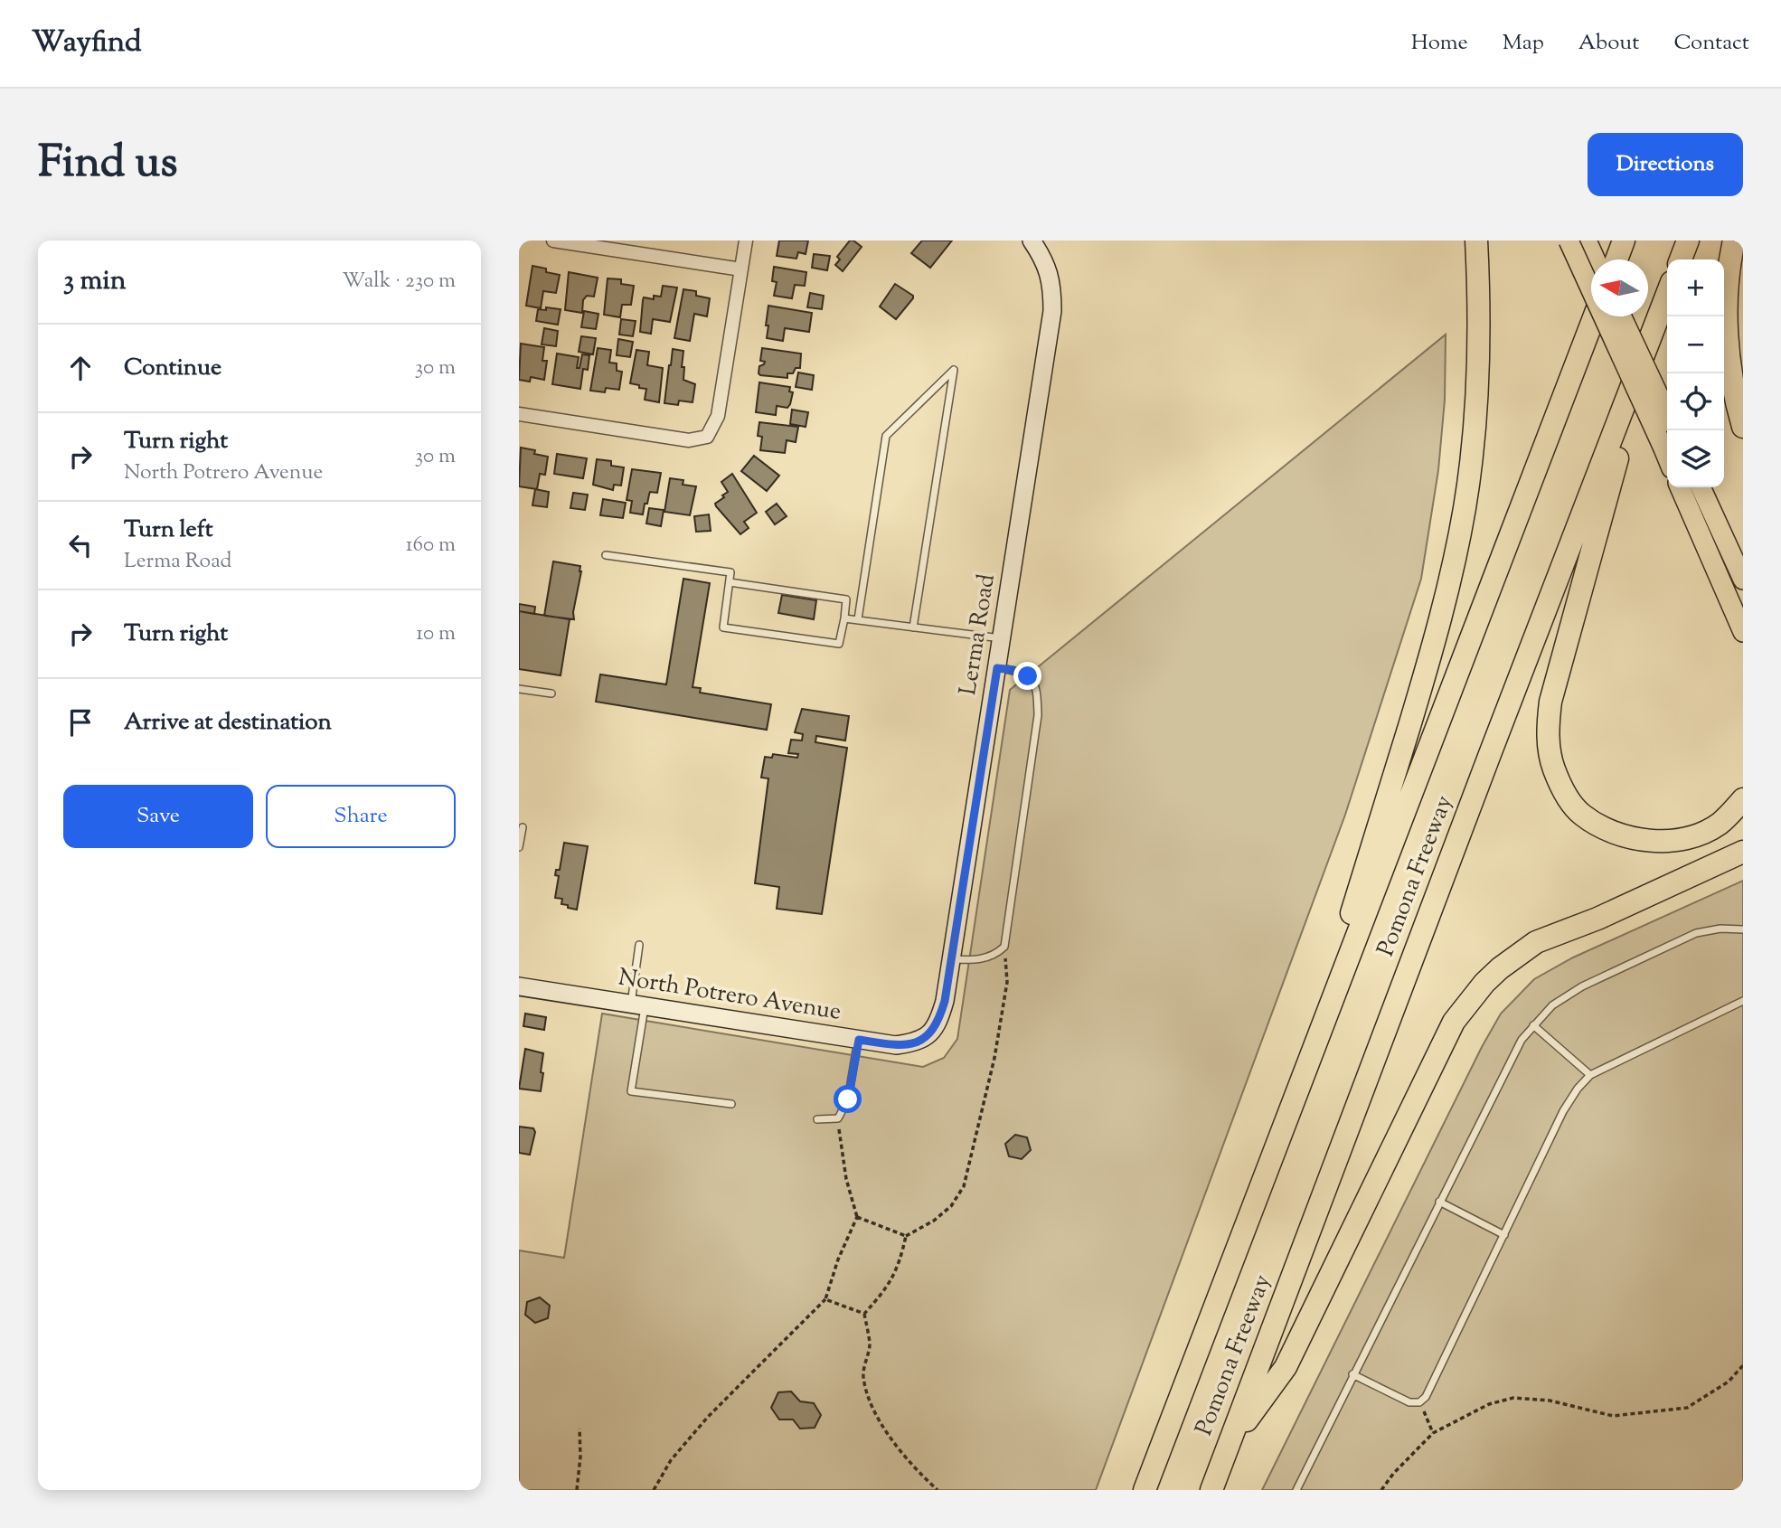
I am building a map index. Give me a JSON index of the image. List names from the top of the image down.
{
  "streets": {
    "highway": ["Pomona Freeway"],
    "street": ["Lerma Road", "North Potrero Avenue"]
  },
  "crossings": [
    ["Lerma Road", "North Potrero Avenue"]
  ],
  "north": "left",
  "page": {
    "header": "Wayfind",
    "nav": [
      "Home",
      "Map",
      "About",
      "Contact"
    ],
    "title": "Find us",
    "buttons": [
      "Directions",
      ["Save", "Share"]
    ],
    "heading": ["3 min", "Walk · 230 m"],
    "map_buttons": ["+", "−"],
    "list": [
      ["Continue", "30 m"],
      ["Turn right", "North Potrero Avenue", "30 m"],
      ["Turn left", "Lerma Road", "160 m"],
      ["Turn right", "10 m"],
      "Arrive at destination"
    ]
  }
}
